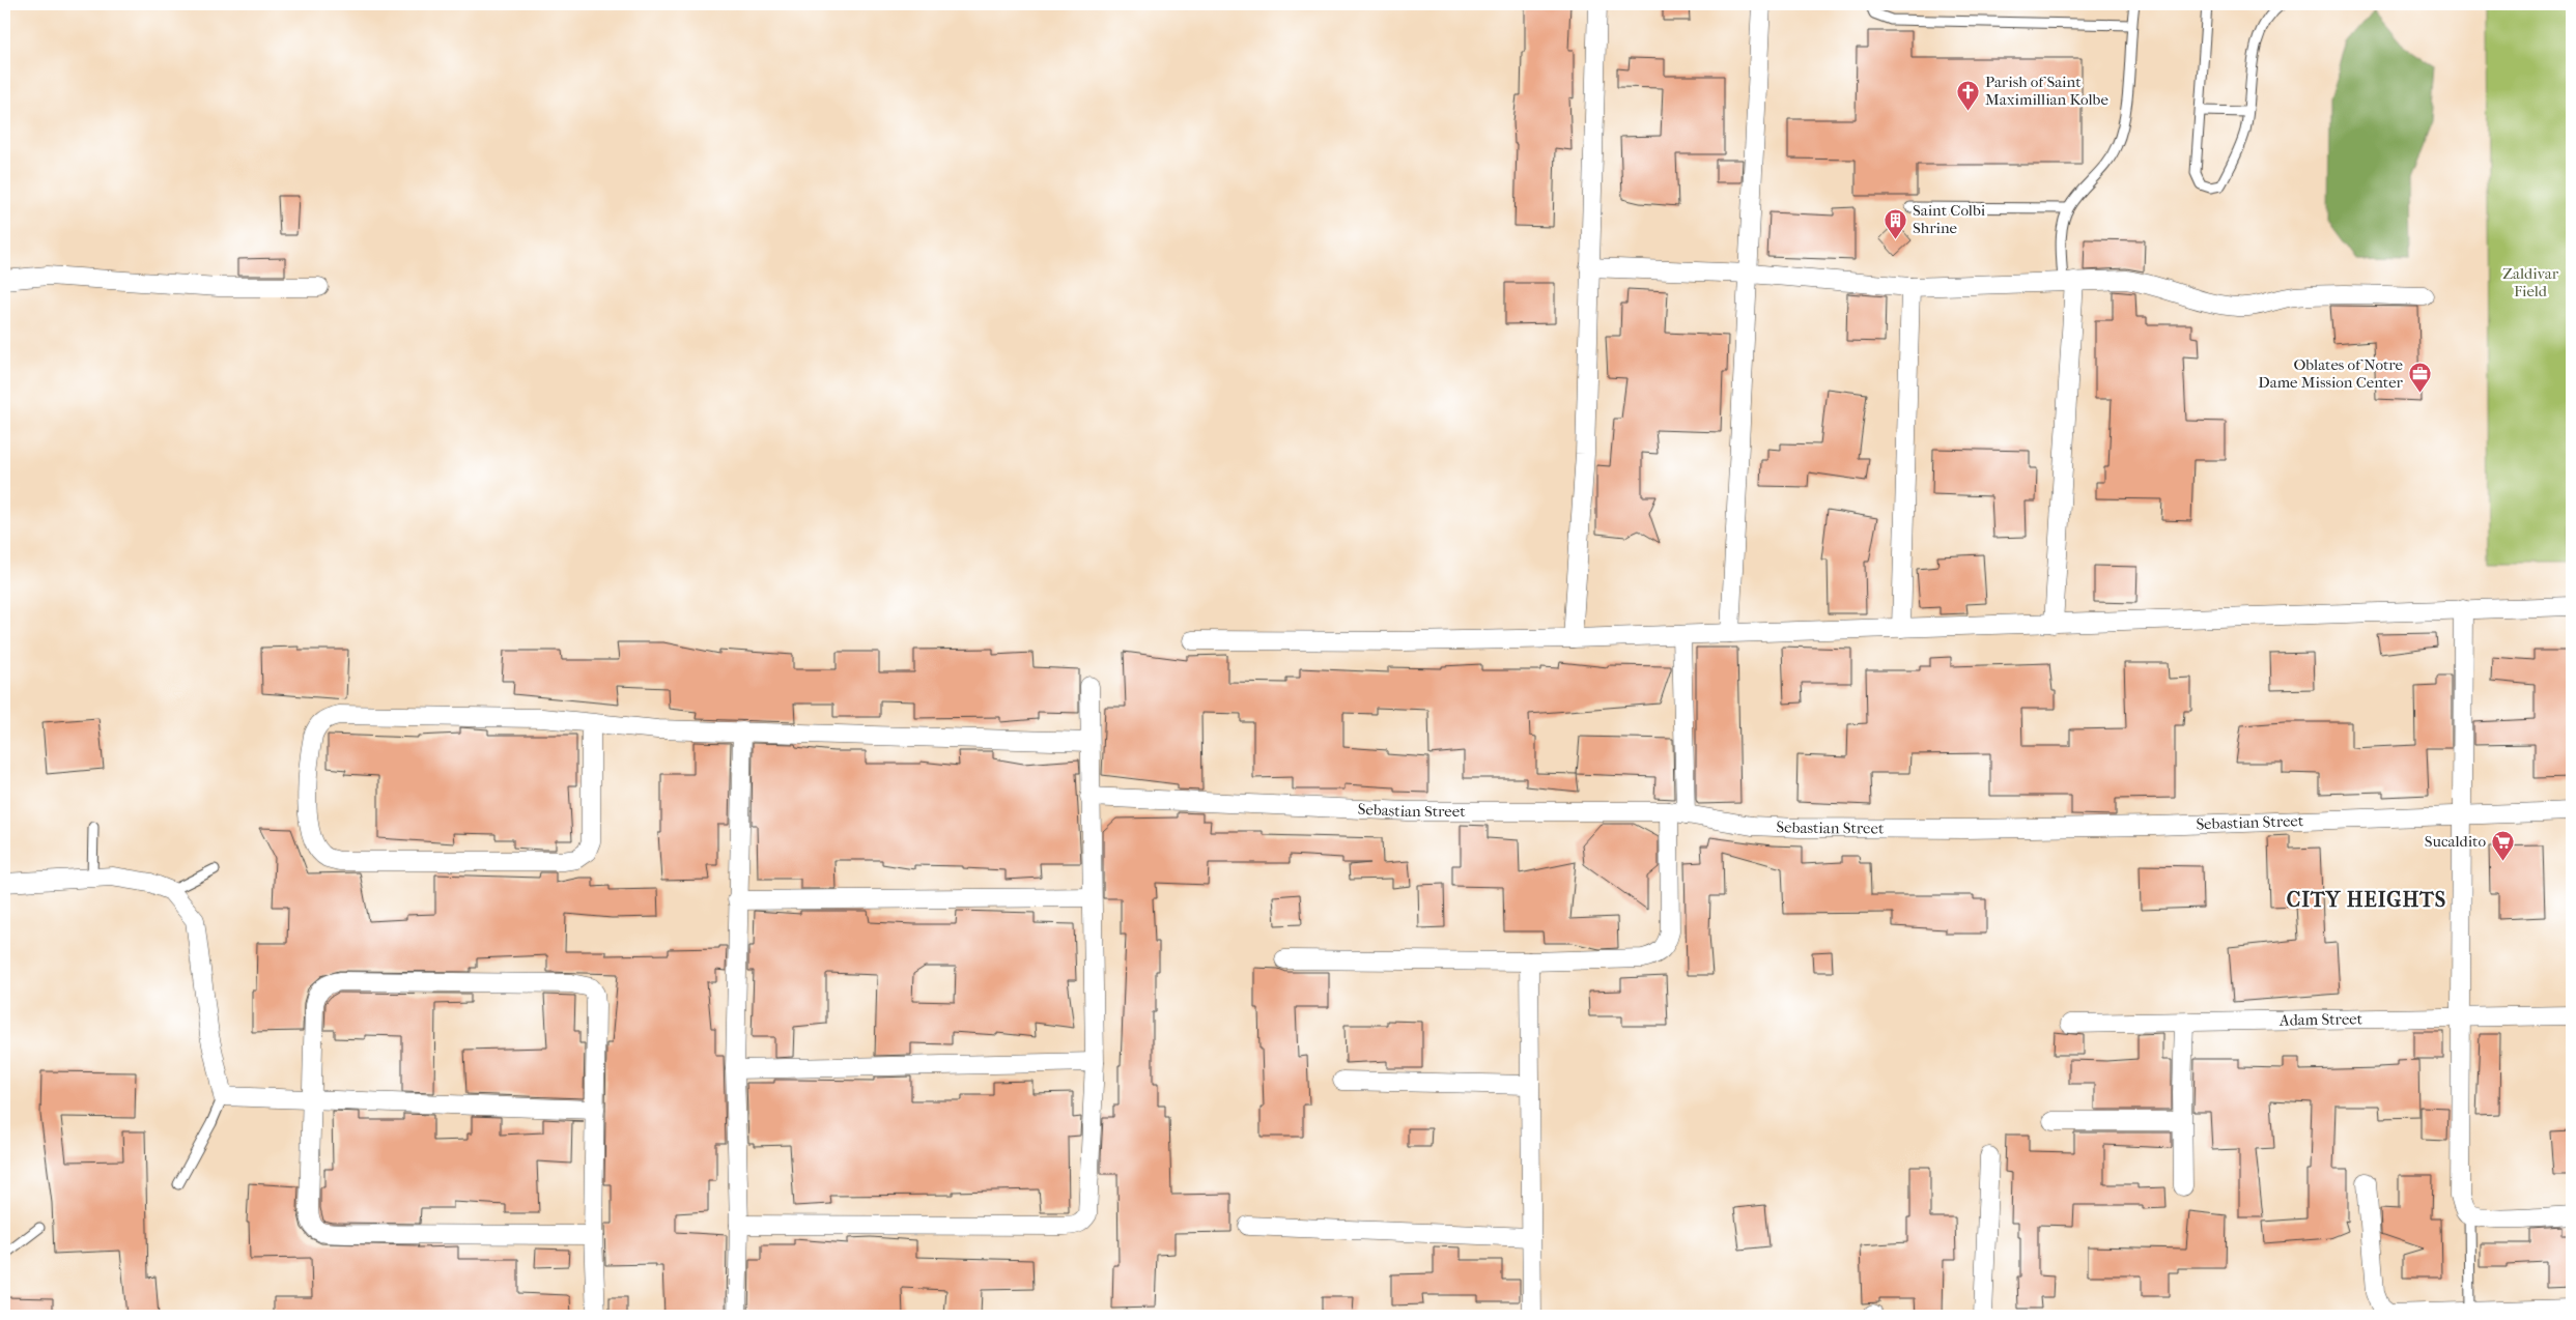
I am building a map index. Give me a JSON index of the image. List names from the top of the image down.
{
  "streets": {
    "street": ["Sebastian Street", "Adam Street"]
  },
  "districts": ["CITY HEIGHTS"],
  "parks": ["Zaldivar Field"],
  "places": {
    "church": ["Parish of Saint Maximillian Kolbe"],
    "building": ["Saint Colbi Shrine"],
    "office": ["Oblates of Notre Dame Mission Center"],
    "supermarket": ["Sucaldito"]
  }
}
